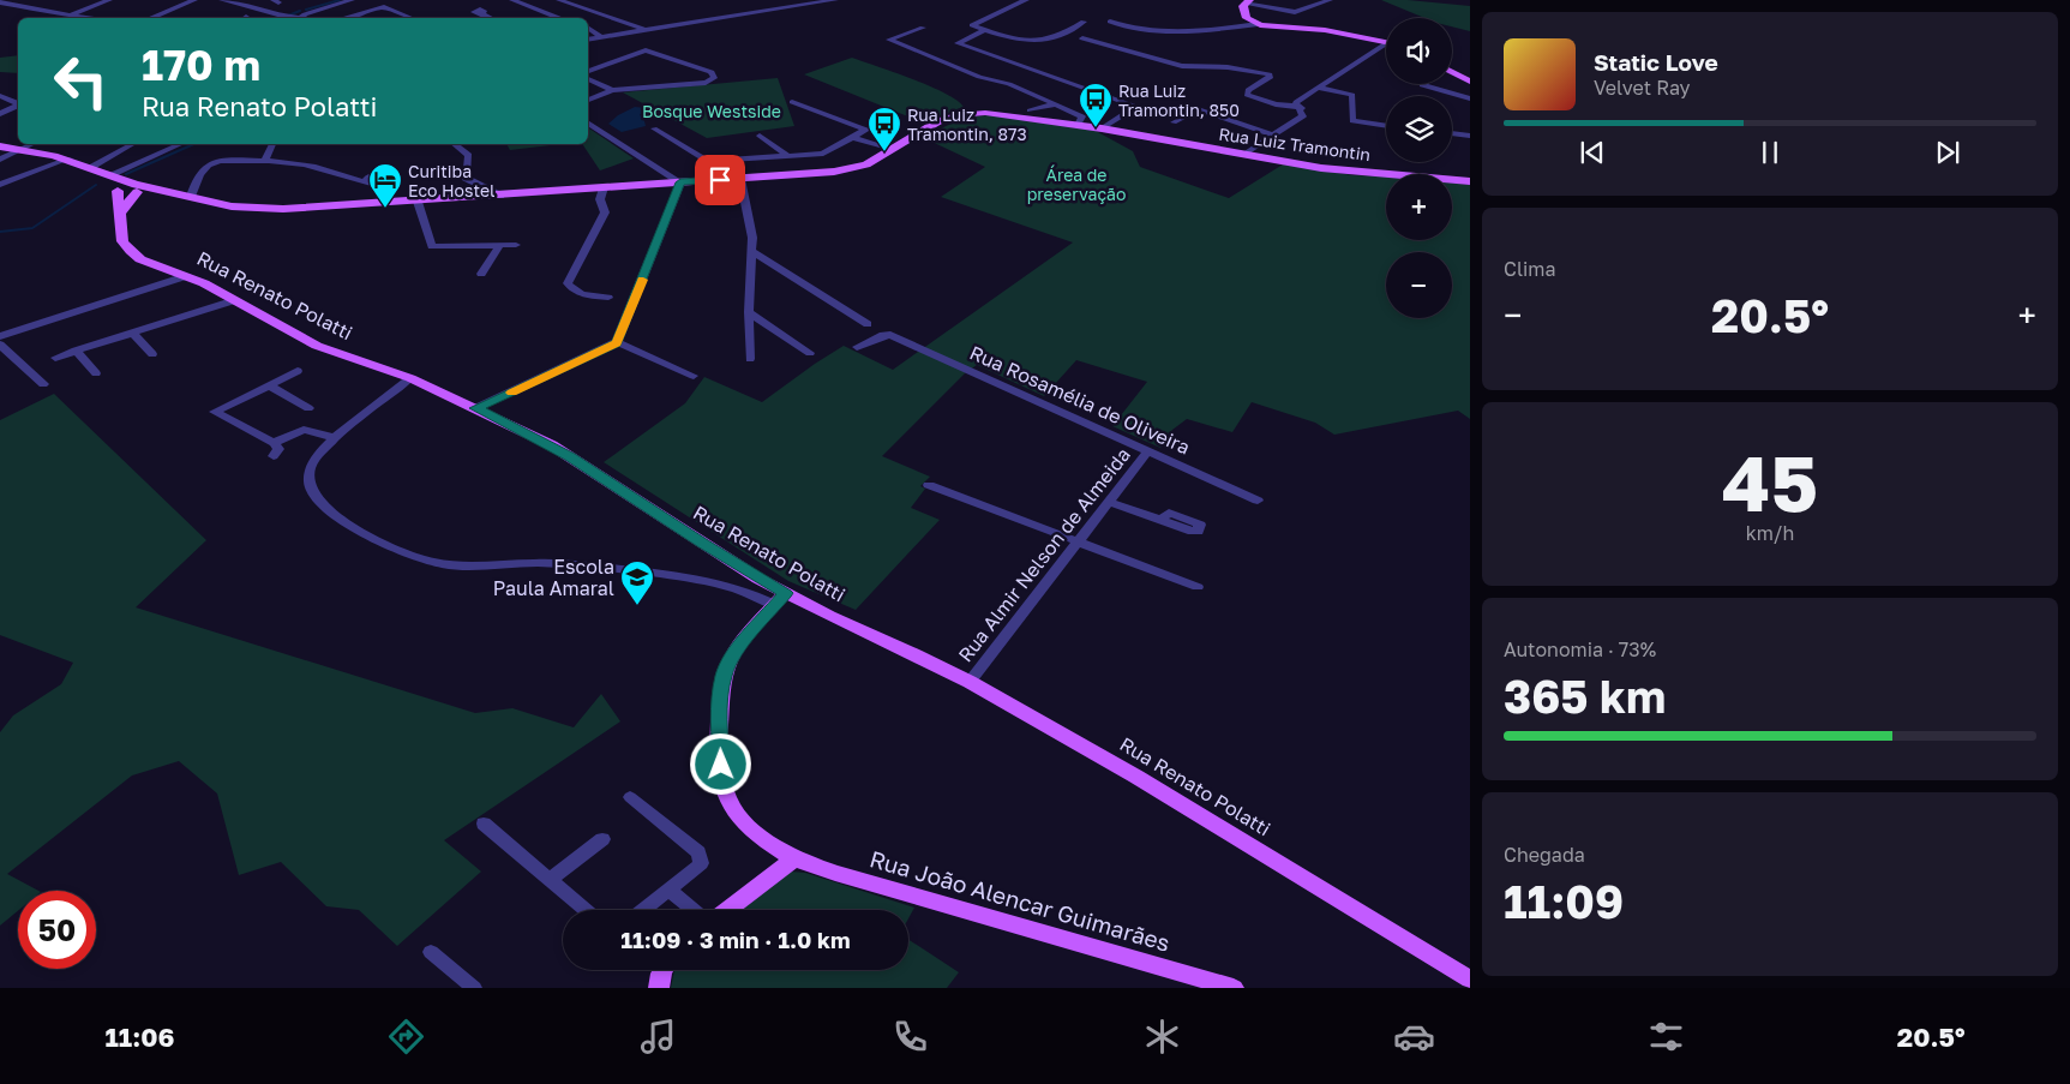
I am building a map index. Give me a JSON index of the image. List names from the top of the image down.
{
  "streets": {
    "main road": ["Rua Luiz Tramontin", "Rua Renato Polatti", "Rua João Alencar Guimarães"],
    "street": ["Rua Rosamélia de Oliveira", "Rua Almir Nelson de Almeida"]
  },
  "crossings": [
    ["Rua Renato Polatti", "Rua Almir Nelson de Almeida"],
    ["Rua Renato Polatti", "Rua João Alencar Guimarães"],
    ["Rua Rosamélia de Oliveira", "Rua Almir Nelson de Almeida"]
  ],
  "parks": ["Bosque Westside", "Área de preservação"],
  "places": {
    "bus stop": ["Rua Luiz Tramontin, 850", "Rua Luiz Tramontin, 873"],
    "hotel": ["Curitiba Eco Hostel"],
    "school or university": ["Escola Paula Amaral"]
  },
  "page": {
    "map_buttons": ["+", "−"],
    "turn": ["170 m", "Rua Renato Polatti"],
    "song": ["Static Love", "Velvet Ray"],
    "tile": [
      "Clima",
      ["45", "km/h"],
      ["Autonomia · 73%", "365 km"],
      ["Chegada", "11:09"]
    ],
    "heat": ["−", "20.5°", "+"],
    "limit": "50",
    "trip": "11:09 · 3 min · 1.0 km",
    "tabs": ["11:06", "20.5°"]
  }
}
